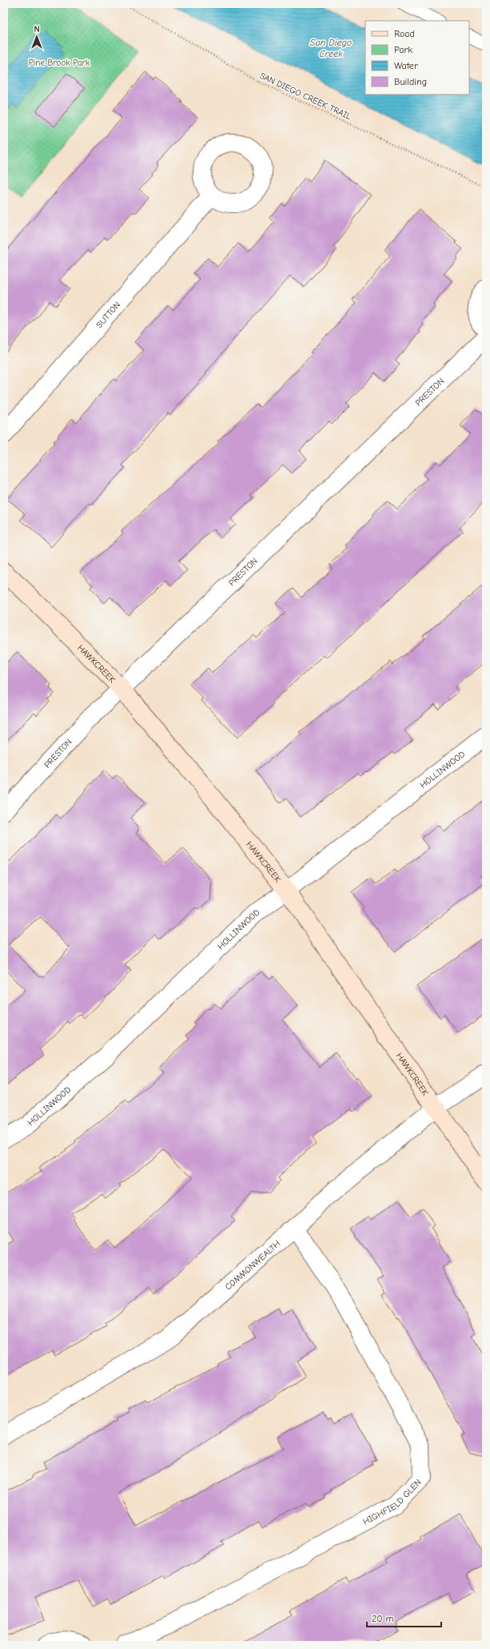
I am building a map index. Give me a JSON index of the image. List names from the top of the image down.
{
  "streets": {
    "street": [
      "SUTTON",
      "PRESTON",
      "HAWKCREEK",
      "HOLLINWOOD",
      "COMMONWEALTH",
      "HIGHFIELD GLEN"
    ],
    "path": ["SAN DIEGO CREEK TRAIL"]
  },
  "crossings": [
    ["PRESTON", "HAWKCREEK"],
    ["HAWKCREEK", "HOLLINWOOD"],
    ["HAWKCREEK", "COMMONWEALTH"],
    ["COMMONWEALTH", "HIGHFIELD GLEN"]
  ],
  "water": ["San Diego Creek"],
  "parks": ["Pine Brook Park"],
  "legend": [
    "Road",
    "Park",
    "Water",
    "Building"
  ],
  "scale_bar": "20 m",
  "north": "top"
}
